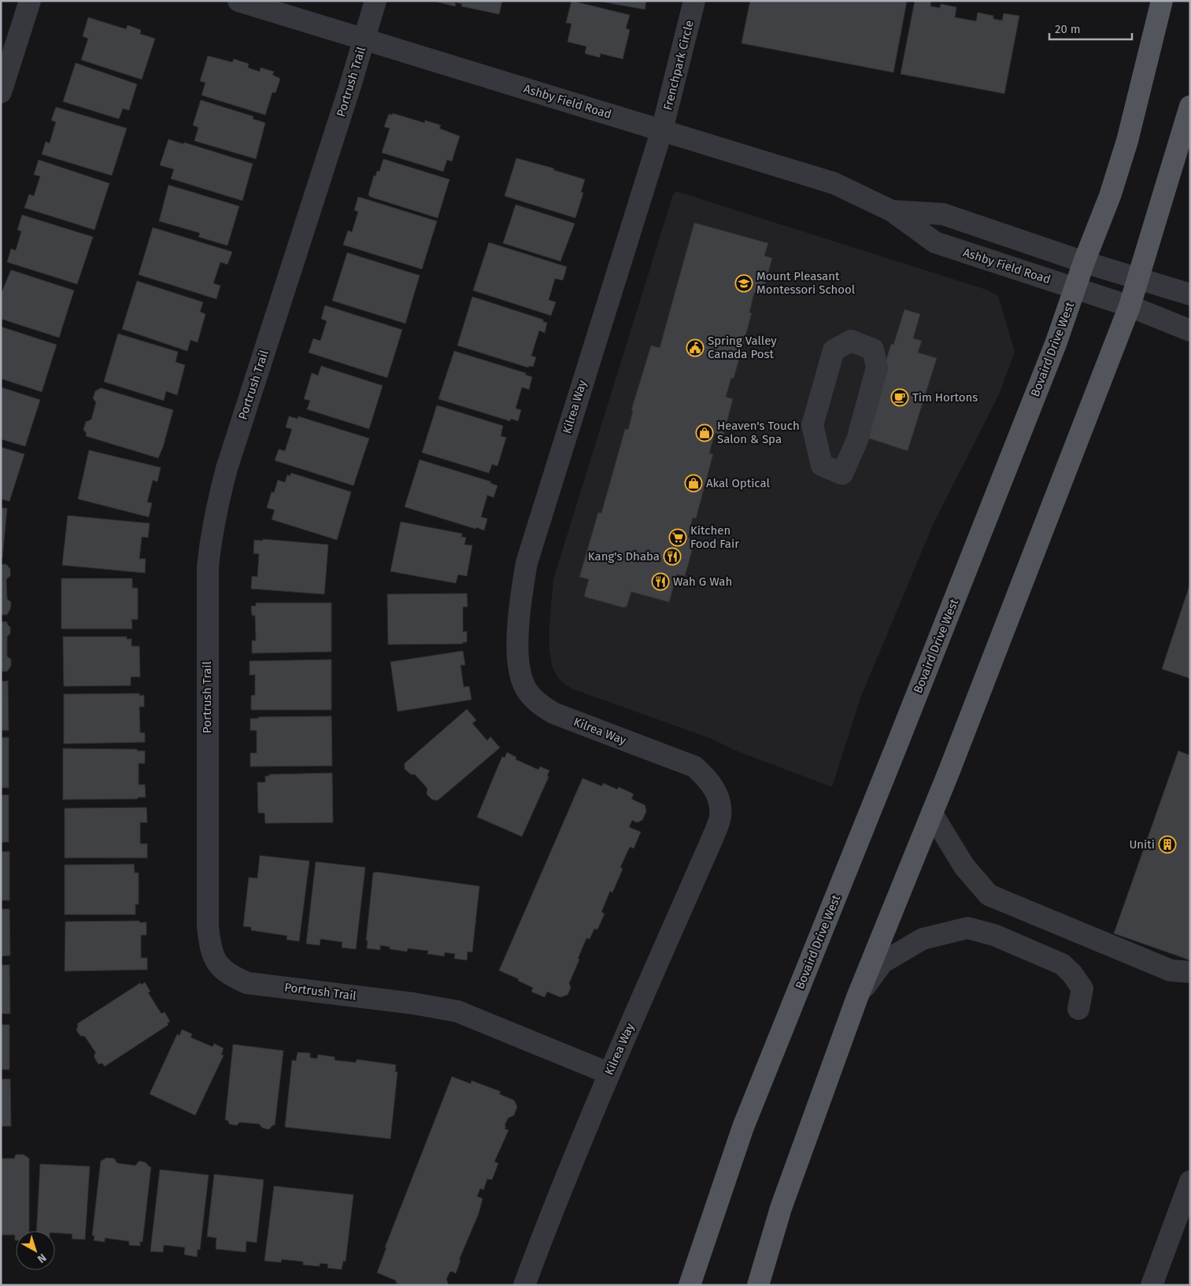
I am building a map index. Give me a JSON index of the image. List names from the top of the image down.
{
  "streets": {
    "main road": ["Bovaird Drive West"],
    "street": [
      "Frenchpark Circle",
      "Portrush Trail",
      "Ashby Field Road",
      "Kilrea Way"
    ]
  },
  "crossings": [
    ["Frenchpark Circle", "Ashby Field Road"],
    ["Frenchpark Circle", "Kilrea Way"],
    ["Portrush Trail", "Ashby Field Road"],
    ["Portrush Trail", "Kilrea Way"],
    ["Ashby Field Road", "Bovaird Drive West"],
    ["Ashby Field Road", "Kilrea Way"]
  ],
  "places": {
    "school or university": ["Mount Pleasant Montessori School"],
    "public building": ["Spring Valley Canada Post"],
    "cafe": ["Tim Hortons"],
    "shop": ["Heaven's Touch Salon & Spa", "Akal Optical"],
    "supermarket": ["Kitchen Food Fair"],
    "restaurant": ["Kang's Dhaba", "Wah G Wah"],
    "building": ["Uniti"]
  },
  "scale_bar": "20 m",
  "north": "bottom right"
}
